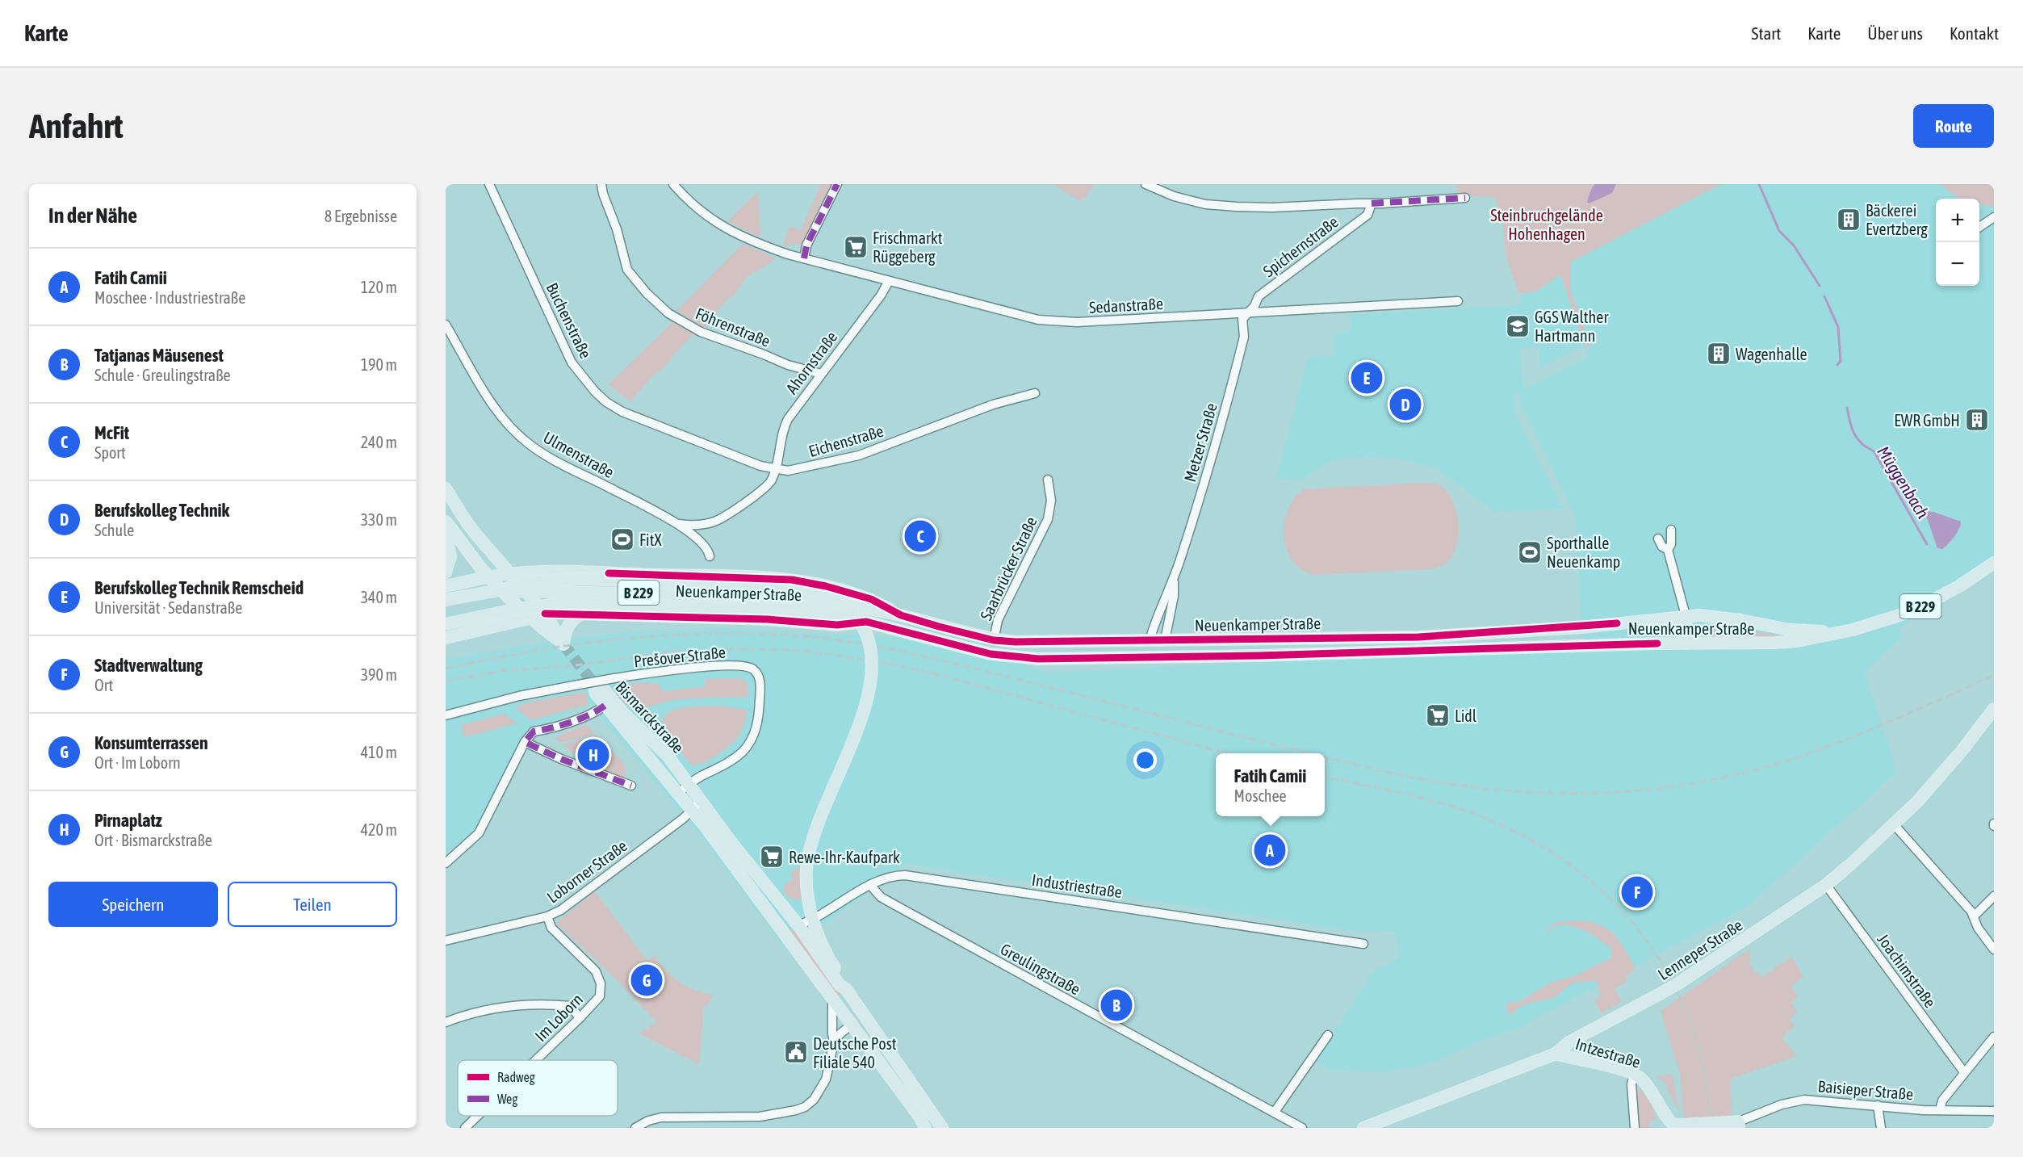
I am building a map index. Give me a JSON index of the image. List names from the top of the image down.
{
  "streets": {
    "main road": [
      "B 229",
      "Neuenkamper Straße",
      "Bismarckstraße",
      "Lenneper Straße",
      "Intzestraße"
    ],
    "street": [
      "Spichernstraße",
      "Sedanstraße",
      "Buchenstraße",
      "Föhrenstraße",
      "Ahornstraße",
      "Eichenstraße",
      "Metzer Straße",
      "Ulmenstraße",
      "Saarbrücker Straße",
      "Prešover Straße",
      "Loborner Straße",
      "Industriestraße",
      "Greulingstraße",
      "Joachimstraße",
      "Im Loborn",
      "Baisieper Straße"
    ]
  },
  "crossings": [
    ["Spichernstraße", "Sedanstraße"],
    ["Spichernstraße", "Metzer Straße"],
    ["Sedanstraße", "Ahornstraße"],
    ["Sedanstraße", "Metzer Straße"],
    ["Buchenstraße", "Ahornstraße"],
    ["Buchenstraße", "Eichenstraße"],
    ["Föhrenstraße", "Ahornstraße"],
    ["Ahornstraße", "Eichenstraße"],
    ["Metzer Straße", "Neuenkamper Straße"],
    ["Saarbrücker Straße", "Neuenkamper Straße"],
    ["B 229", "Neuenkamper Straße"],
    ["Prešover Straße", "Bismarckstraße"],
    ["Bismarckstraße", "Loborner Straße"],
    ["Bismarckstraße", "Industriestraße"],
    ["Loborner Straße", "Im Loborn"],
    ["Industriestraße", "Greulingstraße"],
    ["Lenneper Straße", "Joachimstraße"],
    ["Lenneper Straße", "Intzestraße"],
    ["Intzestraße", "Baisieper Straße"]
  ],
  "water": ["Müggenbach"],
  "parks": ["Steinbruchgelände Hohenhagen"],
  "places": {
    "building": ["Bäckerei Evertzberg", "Wagenhalle", "EWR GmbH"],
    "supermarket": ["Frischmarkt Rüggeberg", "Lidl", "Rewe-Ihr-Kaufpark"],
    "school or university": ["GGS Walther Hartmann"],
    "sports": ["FitX", "Sporthalle Neuenkamp"],
    "public building": ["Deutsche Post Filiale 540"]
  },
  "legend": ["Radweg", "Weg"],
  "page": {
    "header": "Karte",
    "nav": [
      "Start",
      "Karte",
      "Über uns",
      "Kontakt"
    ],
    "buttons": [
      "Route",
      ["Speichern", "Teilen"]
    ],
    "title": "Anfahrt",
    "heading": ["In der Nähe", "8 Ergebnisse"],
    "map_buttons": ["+", "−"],
    "list": [
      {
        "mark": "A",
        "name": "Fatih Camii",
        "note": "Moschee · Industriestraße",
        "value": "120 m"
      },
      {
        "mark": "B",
        "name": "Tatjanas Mäusenest",
        "note": "Schule · Greulingstraße",
        "value": "190 m"
      },
      {
        "mark": "C",
        "name": "McFit",
        "note": "Sport",
        "value": "240 m"
      },
      {
        "mark": "D",
        "name": "Berufskolleg Technik",
        "note": "Schule",
        "value": "330 m"
      },
      {
        "mark": "E",
        "name": "Berufskolleg Technik Remscheid",
        "note": "Universität · Sedanstraße",
        "value": "340 m"
      },
      {
        "mark": "F",
        "name": "Stadtverwaltung",
        "note": "Ort",
        "value": "390 m"
      },
      {
        "mark": "G",
        "name": "Konsumterrassen",
        "note": "Ort · Im Loborn",
        "value": "410 m"
      },
      {
        "mark": "H",
        "name": "Pirnaplatz",
        "note": "Ort · Bismarckstraße",
        "value": "420 m"
      }
    ],
    "pins": [
      "E",
      "D",
      "C",
      "H",
      "A",
      "F",
      "G",
      "B"
    ],
    "popup": ["Fatih Camii", "Moschee"]
  }
}
